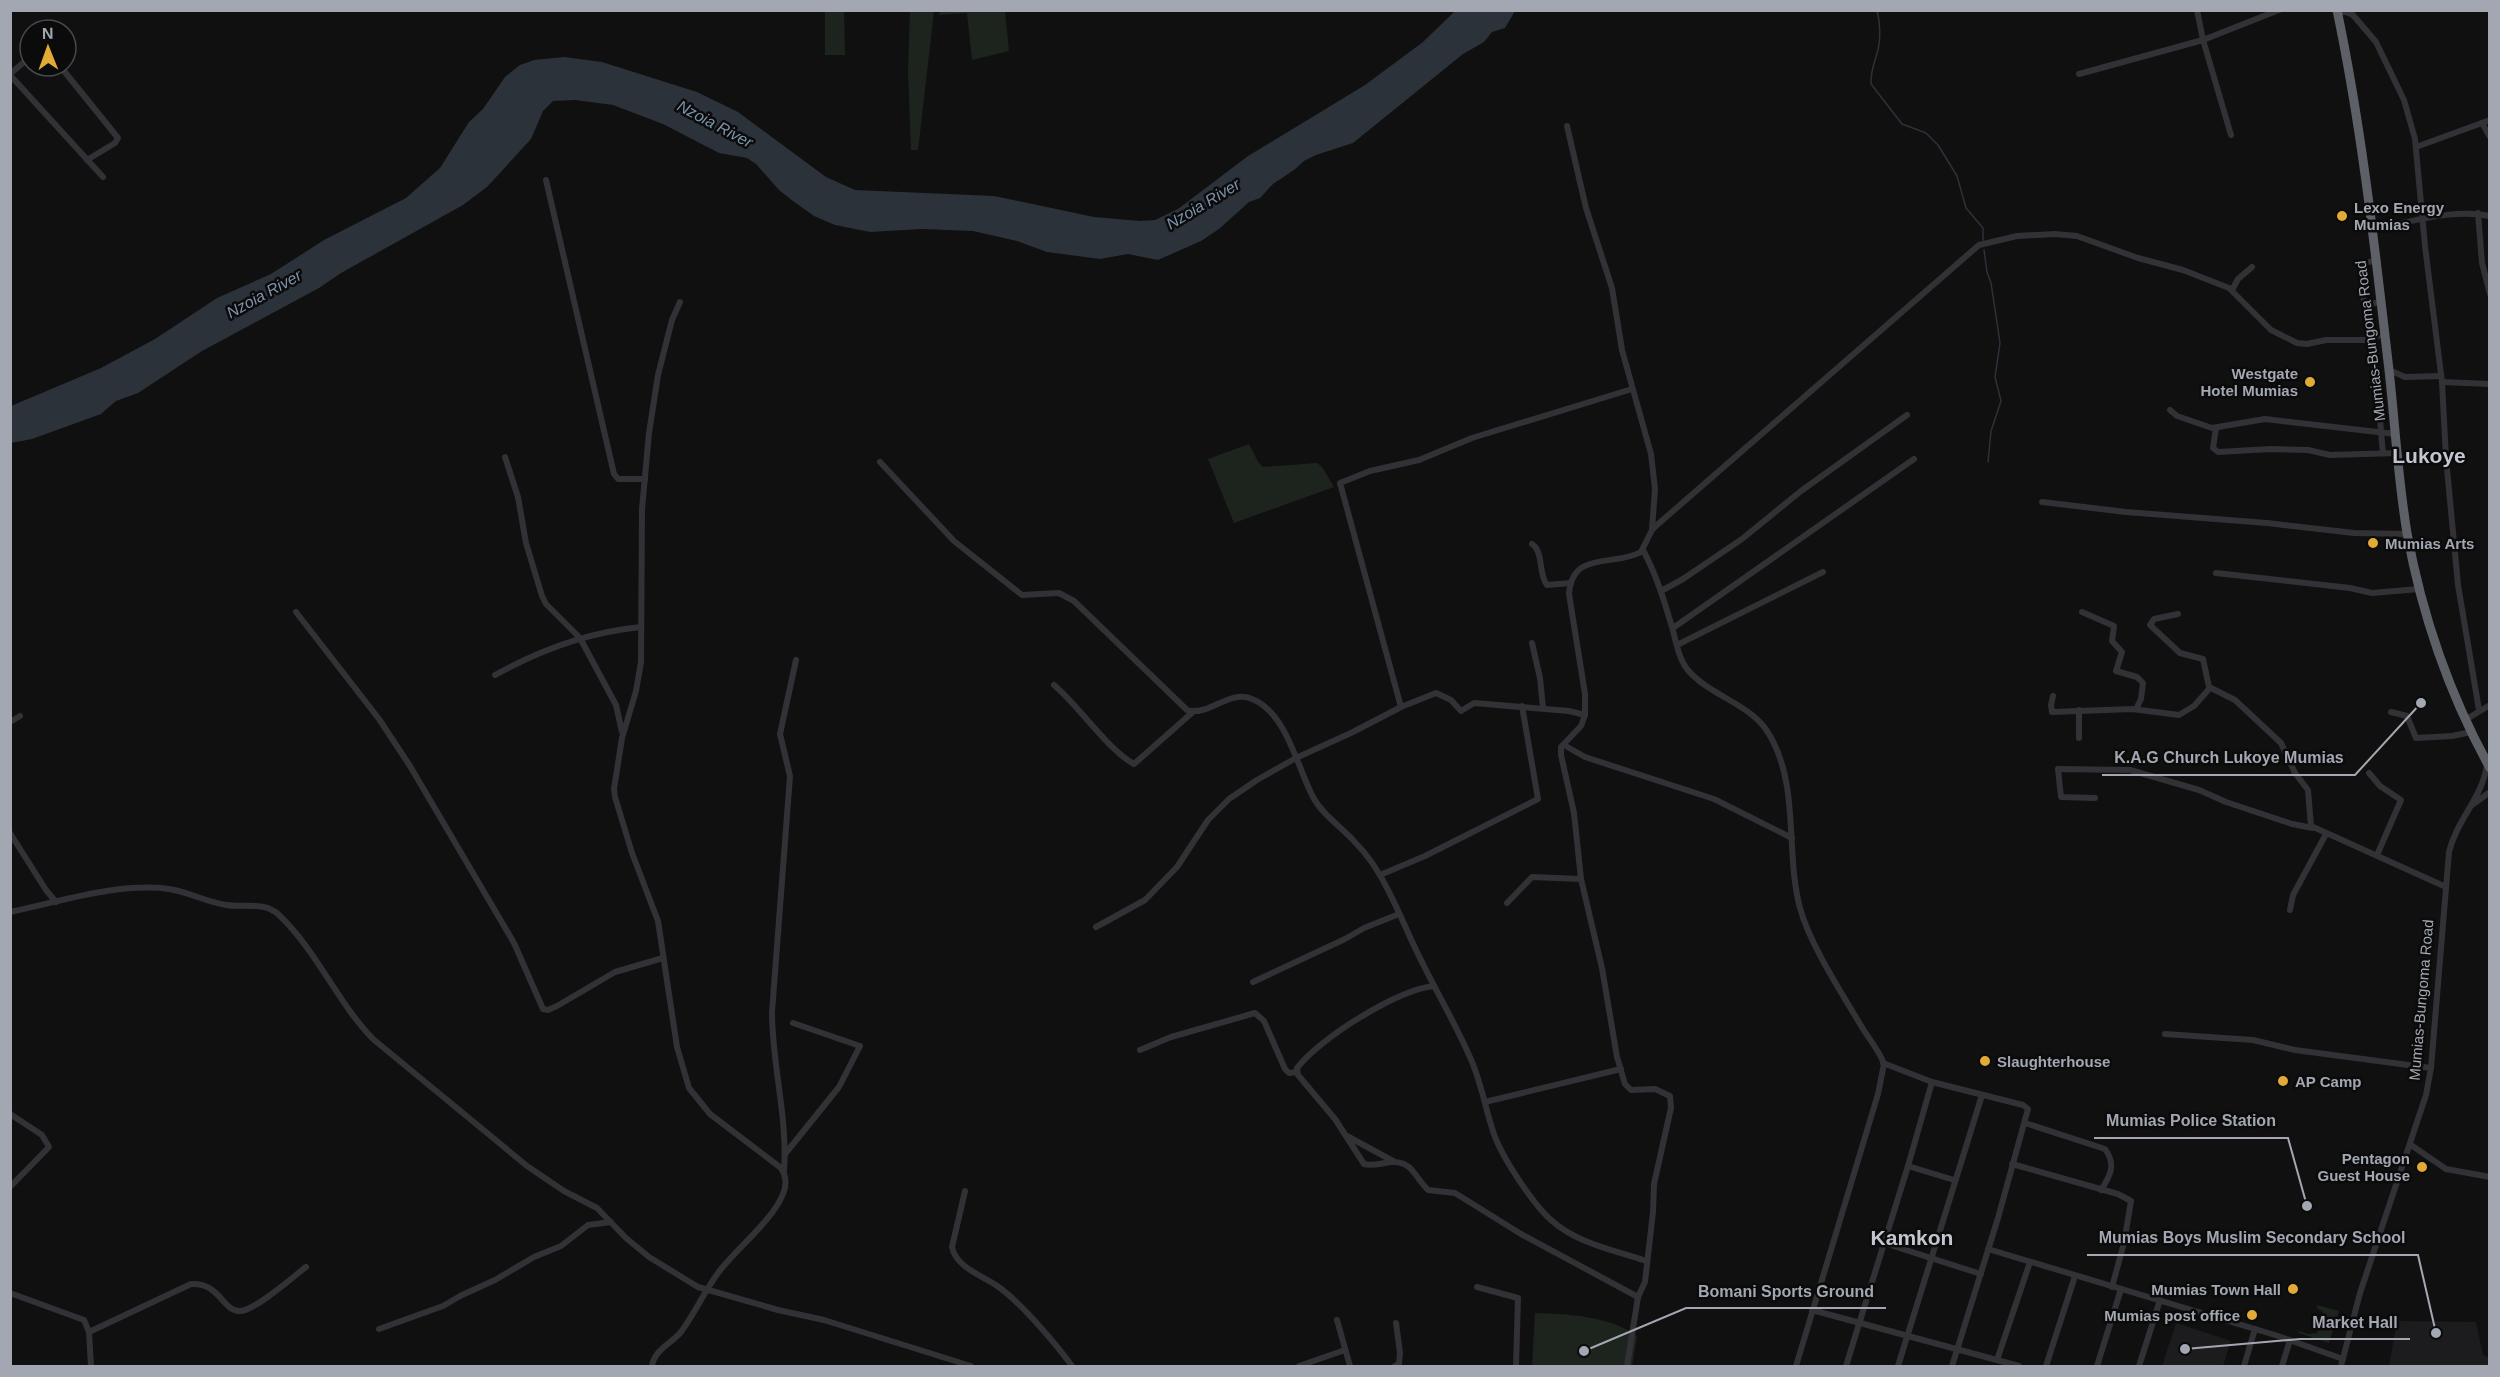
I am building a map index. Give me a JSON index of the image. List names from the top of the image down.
{
  "streets": {
    "highway": ["Mumias-Bungoma Road"]
  },
  "districts": ["Lukoye", "Kamkon"],
  "water": ["Nzoia River"],
  "places": [
    "Lexo Energy Mumias",
    "Westgate Hotel Mumias",
    "Mumias Arts",
    "K.A.G Church Lukoye Mumias",
    "Slaughterhouse",
    "AP Camp",
    "Pentagon Guest House",
    "Mumias Police Station",
    "Mumias Town Hall",
    "Mumias post office",
    "Mumias Boys Muslim Secondary School",
    "Market Hall",
    "Bomani Sports Ground"
  ],
  "north": "top"
}
